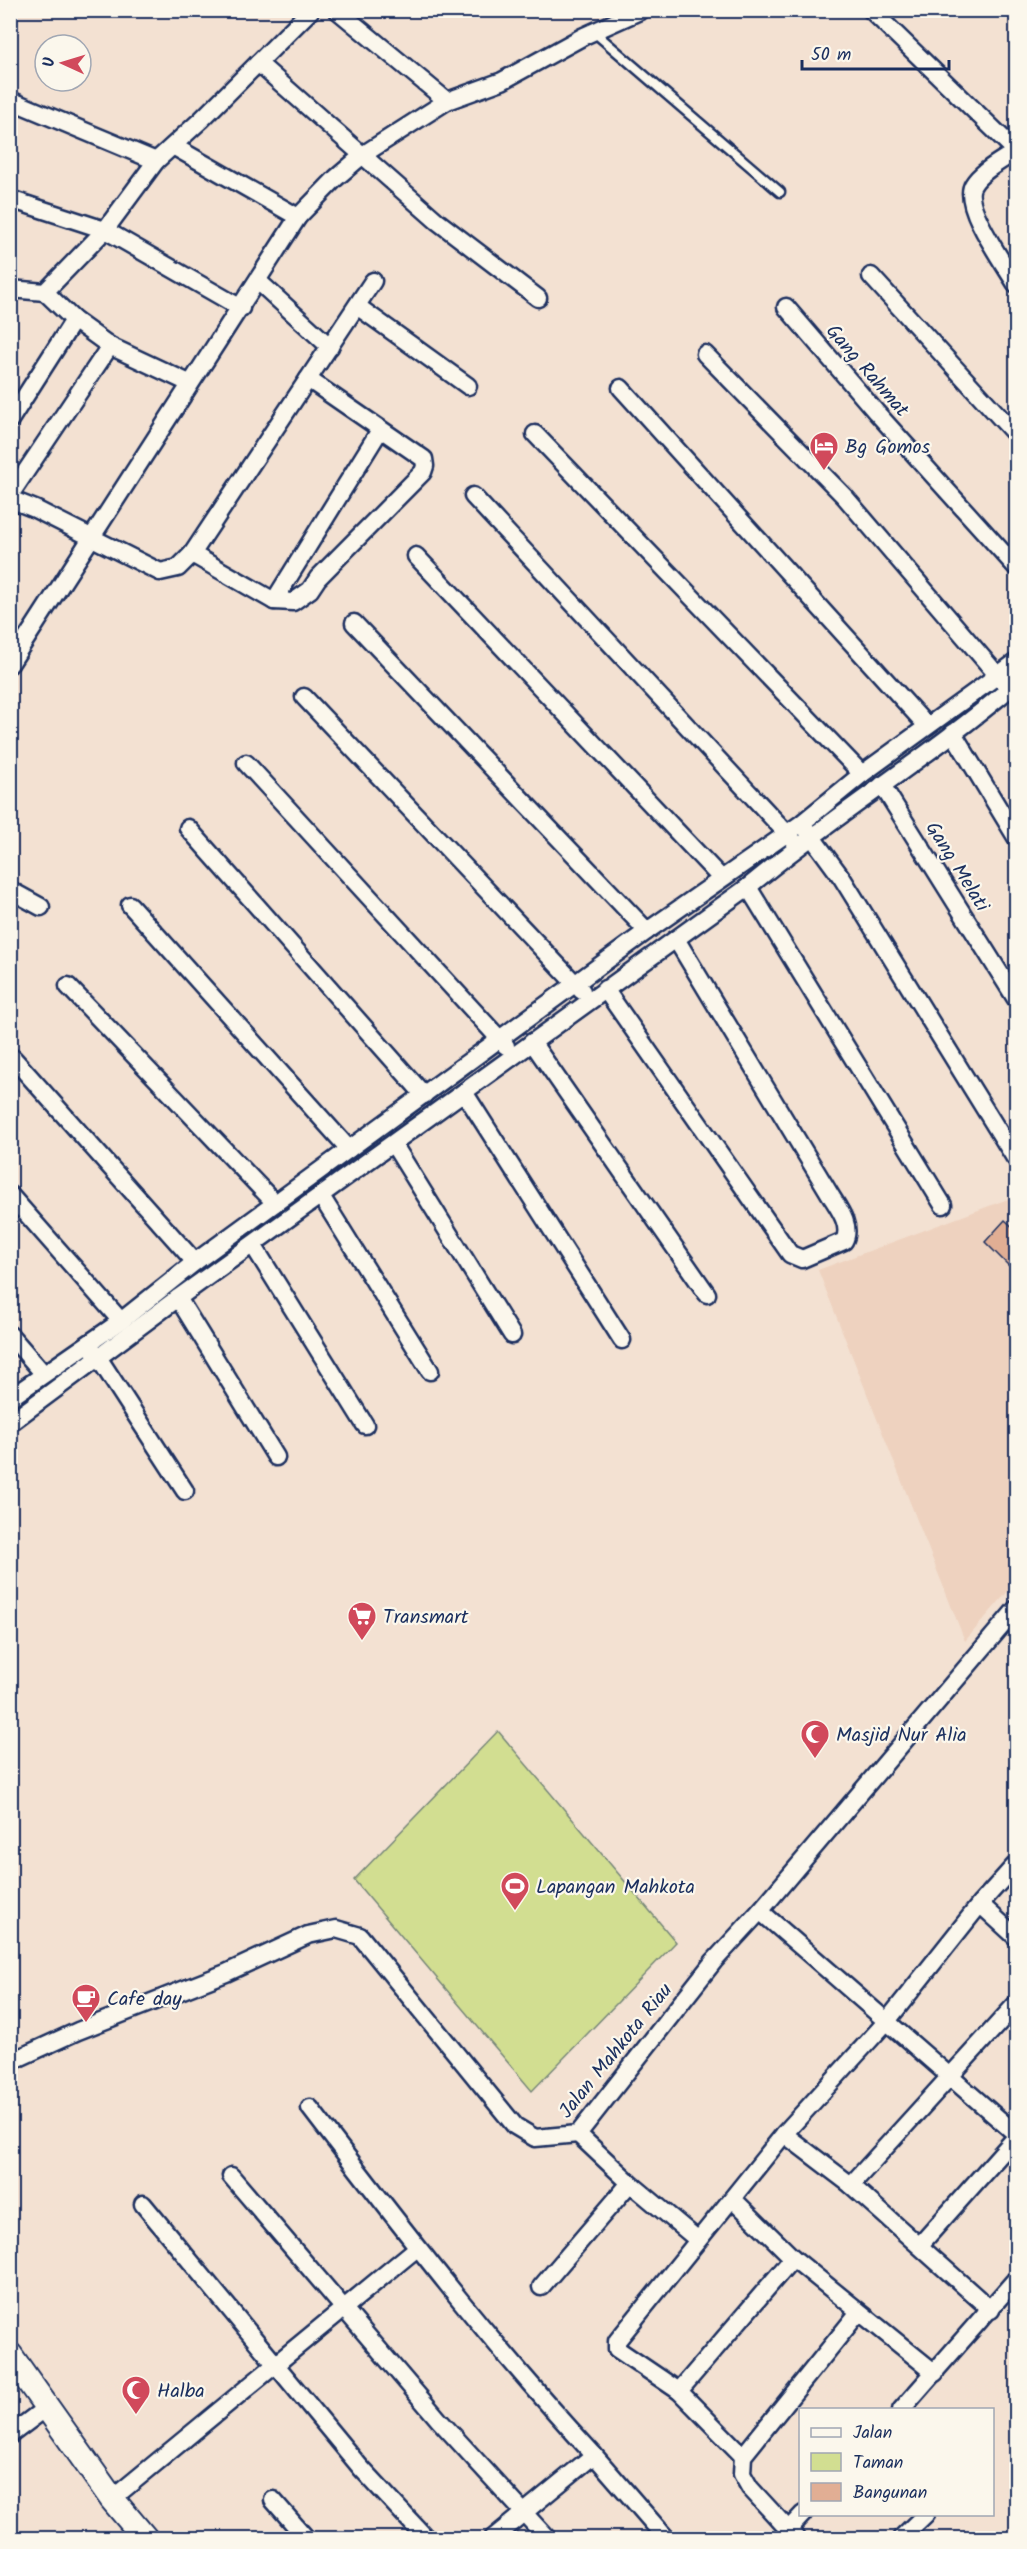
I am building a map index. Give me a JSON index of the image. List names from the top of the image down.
{
  "streets": {
    "street": ["Gang Rahmat", "Gang Melati", "Jalan Mahkota Riau"]
  },
  "places": {
    "hotel": ["Bg Gomos"],
    "supermarket": ["Transmart"],
    "mosque": ["Masjid Nur Alia", "Halba"],
    "sports": ["Lapangan Mahkota"],
    "cafe": ["Cafe day"]
  },
  "legend": ["Jalan", "Taman", "Bangunan"],
  "scale_bar": "50 m",
  "north": "left"
}
